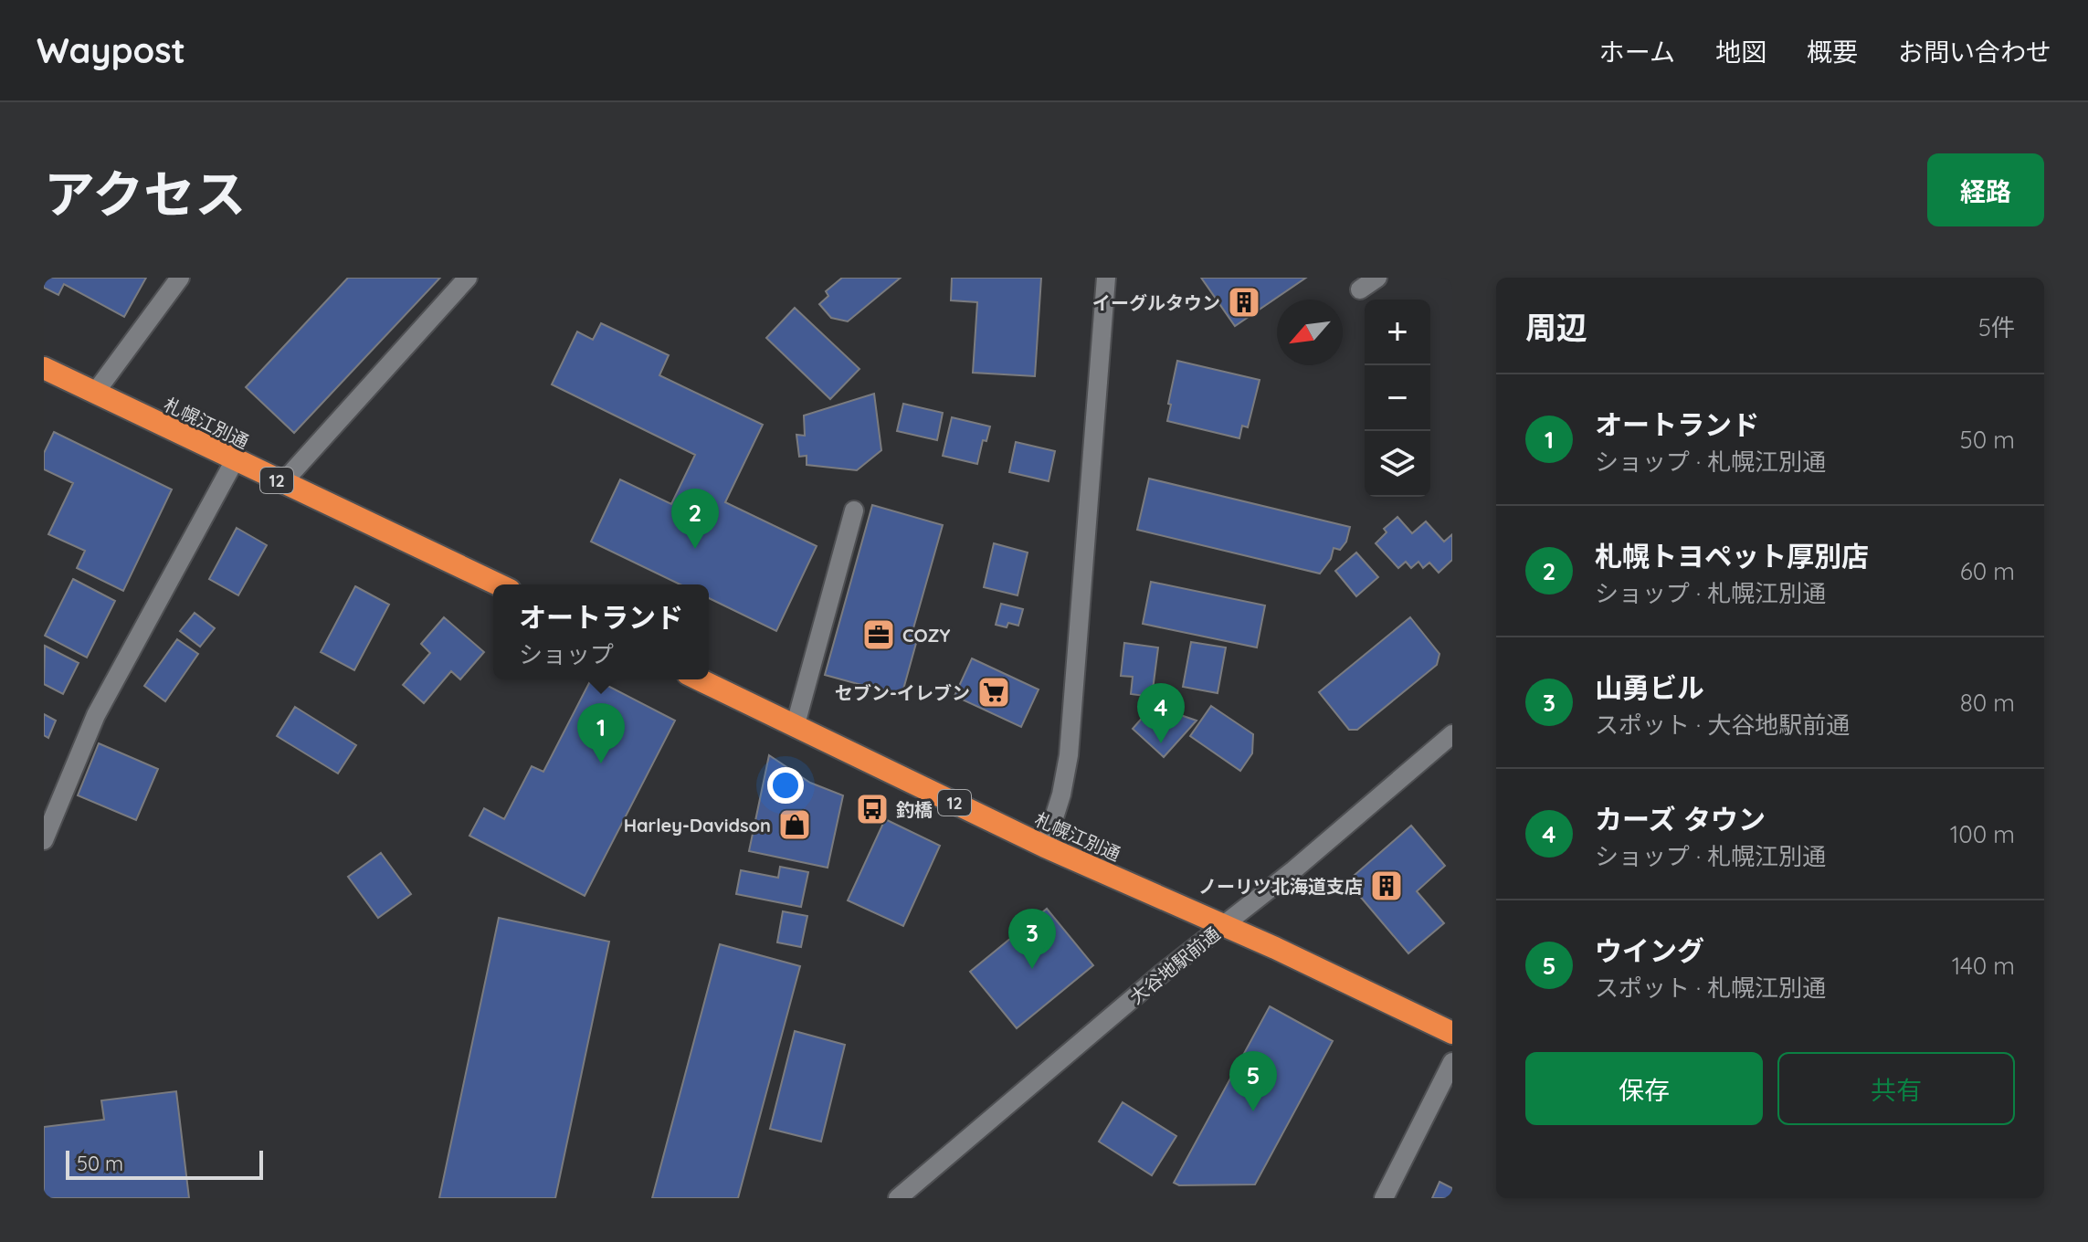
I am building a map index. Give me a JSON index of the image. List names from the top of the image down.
{
  "streets": {
    "highway": ["札幌江別通", "12"],
    "street": ["大谷地駅前通"]
  },
  "crossings": [
    ["札幌江別通", "大谷地駅前通"]
  ],
  "places": {
    "building": ["イーグルタウン", "ノーリツ北海道支店"],
    "office": ["COZY"],
    "supermarket": ["セブン-イレブン"],
    "bus stop": ["釣橋"],
    "shop": ["Harley-Davidson"]
  },
  "scale_bar": "50 m",
  "north": "bottom left",
  "page": {
    "header": "Waypost",
    "nav": [
      "ホーム",
      "地図",
      "概要",
      "お問い合わせ"
    ],
    "title": "アクセス",
    "buttons": [
      "経路",
      ["保存", "共有"]
    ],
    "heading": ["周辺", "5件"],
    "map_buttons": ["+", "−"],
    "list": [
      {
        "mark": "1",
        "name": "オートランド",
        "note": "ショップ · 札幌江別通",
        "value": "50 m"
      },
      {
        "mark": "2",
        "name": "札幌トヨペット厚別店",
        "note": "ショップ · 札幌江別通",
        "value": "60 m"
      },
      {
        "mark": "3",
        "name": "山勇ビル",
        "note": "スポット · 大谷地駅前通",
        "value": "80 m"
      },
      {
        "mark": "4",
        "name": "カーズ タウン",
        "note": "ショップ · 札幌江別通",
        "value": "100 m"
      },
      {
        "mark": "5",
        "name": "ウイング",
        "note": "スポット · 札幌江別通",
        "value": "140 m"
      }
    ],
    "pins": [
      "2",
      "4",
      "1",
      "3",
      "5"
    ],
    "popup": ["オートランド", "ショップ"],
    "scale": "50 m"
  }
}
